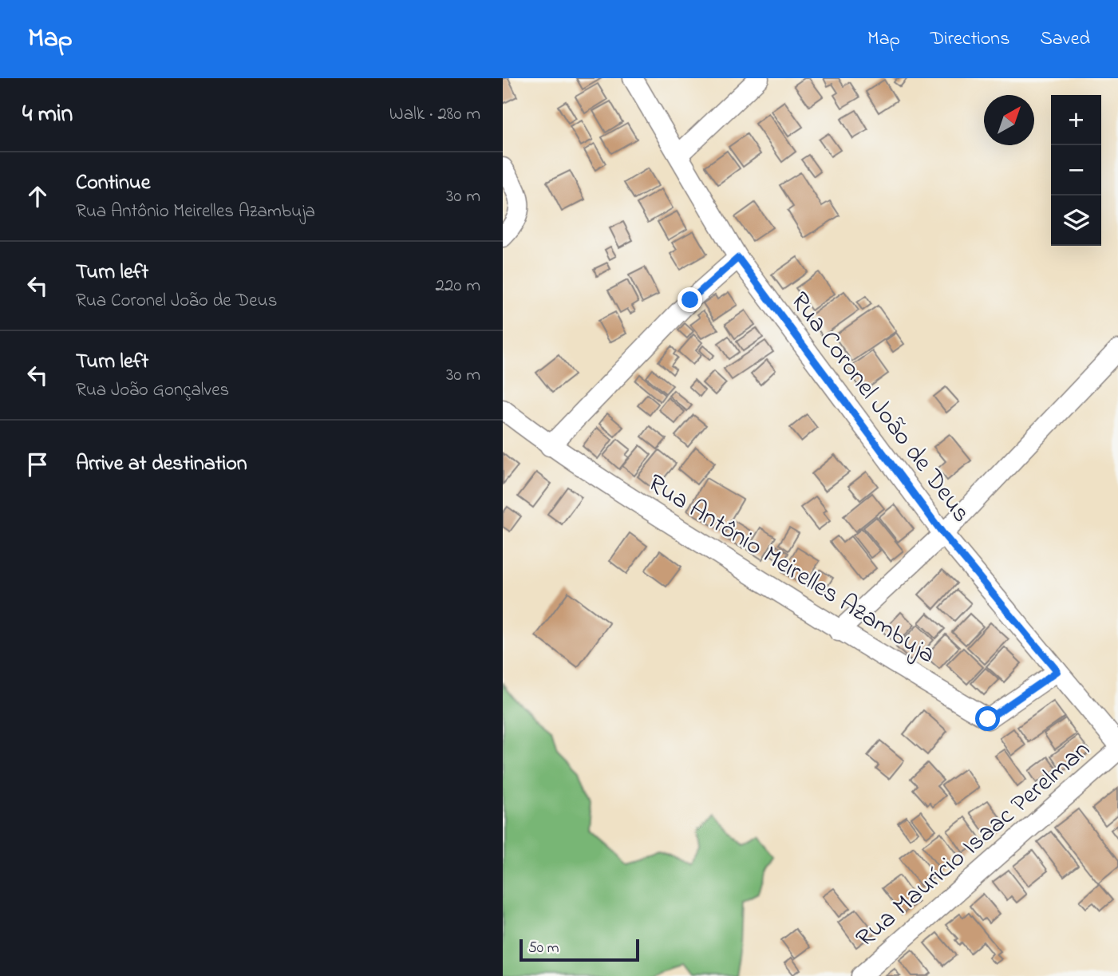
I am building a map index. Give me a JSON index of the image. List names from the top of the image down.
{
  "streets": {
    "street": ["Rua Coronel João de Deus", "Rua Antônio Meirelles Azambuja", "Rua Maurício Isaac Perelman"]
  },
  "crossings": [
    ["Rua Coronel João de Deus", "Rua Antônio Meirelles Azambuja"]
  ],
  "scale_bar": "50 m",
  "north": "top right",
  "page": {
    "header": "Map",
    "nav": ["Map", "Directions", "Saved"],
    "heading": ["4 min", "Walk · 280 m"],
    "map_buttons": ["+", "−"],
    "list": [
      ["Continue", "Rua Antônio Meirelles Azambuja", "30 m"],
      ["Turn left", "Rua Coronel João de Deus", "220 m"],
      ["Turn left", "Rua João Gonçalves", "30 m"],
      "Arrive at destination"
    ],
    "scale": "50 m"
  }
}
